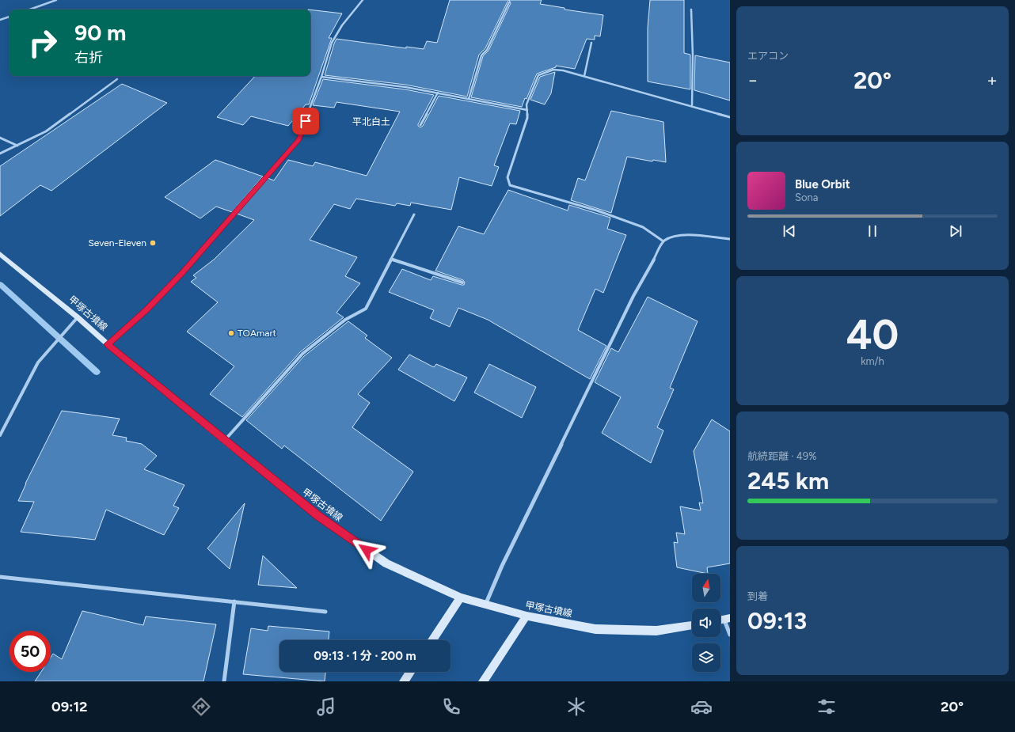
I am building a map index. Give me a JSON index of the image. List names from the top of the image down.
{
  "streets": {
    "main road": ["甲塚古墳線"]
  },
  "districts": ["平北白土"],
  "places": ["Seven-Eleven", "TOAmart"],
  "north": "top",
  "page": {
    "tile": [
      "エアコン",
      ["40", "km/h"],
      ["航続距離 · 49%", "245 km"],
      ["到着", "09:13"]
    ],
    "turn": ["90 m", "右折"],
    "heat": ["−", "20°", "+"],
    "song": ["Blue Orbit", "Sona"],
    "limit": "50",
    "trip": "09:13 · 1 分 · 200 m",
    "tabs": ["09:12", "20°"]
  }
}
